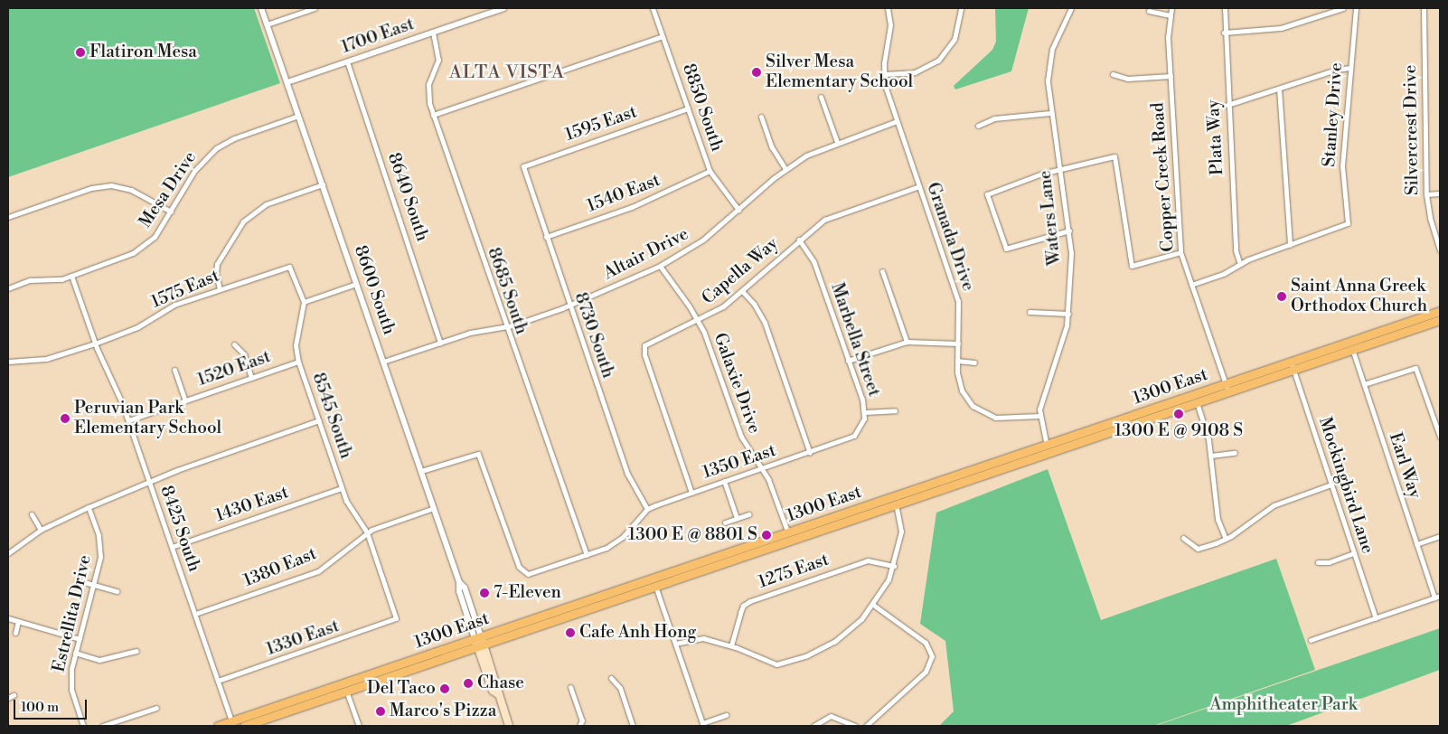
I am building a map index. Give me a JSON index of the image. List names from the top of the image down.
{
  "streets": {
    "main road": ["8600 South", "1300 East"],
    "street": [
      "1700 East",
      "8850 South",
      "Stanley Drive",
      "1595 East",
      "Silvercrest Drive",
      "Plata Way",
      "Copper Creek Road",
      "Mesa Drive",
      "1540 East",
      "8640 South",
      "Waters Lane",
      "Granada Drive",
      "Altair Drive",
      "Capella Way",
      "1575 East",
      "8685 South",
      "8730 South",
      "Marbella Street",
      "1520 East",
      "Galaxie Drive",
      "8545 South",
      "1350 East",
      "Earl Way",
      "Mockingbird Lane",
      "1430 East",
      "8425 South",
      "1380 East",
      "1275 East",
      "Estrellita Drive",
      "1330 East"
    ]
  },
  "crossings": [
    ["1700 East", "8640 South"],
    ["1700 East", "8600 South"],
    ["1700 East", "8685 South"],
    ["8850 South", "1595 East"],
    ["8850 South", "1540 East"],
    ["8850 South", "Altair Drive"],
    ["1595 East", "8730 South"],
    ["Copper Creek Road", "1300 East"],
    ["Mesa Drive", "8600 South"],
    ["Mesa Drive", "8425 South"],
    ["1540 East", "8730 South"],
    ["8640 South", "Altair Drive"],
    ["Waters Lane", "Granada Drive"],
    ["Waters Lane", "1300 East"],
    ["Granada Drive", "Altair Drive"],
    ["Granada Drive", "Capella Way"],
    ["Altair Drive", "8600 South"],
    ["Altair Drive", "8685 South"],
    ["Altair Drive", "8730 South"],
    ["Altair Drive", "Galaxie Drive"],
    ["Capella Way", "Marbella Street"],
    ["Capella Way", "Galaxie Drive"],
    ["Capella Way", "1350 East"],
    ["1575 East", "8545 South"],
    ["1575 East", "8425 South"],
    ["8600 South", "1300 East"],
    ["8600 South", "1380 East"],
    ["8730 South", "1350 East"],
    ["Marbella Street", "1350 East"],
    ["1520 East", "8545 South"],
    ["1520 East", "8425 South"],
    ["Galaxie Drive", "1300 East"],
    ["Galaxie Drive", "1350 East"],
    ["1300 East", "Earl Way"],
    ["1300 East", "Mockingbird Lane"],
    ["1300 East", "8425 South"],
    ["8545 South", "1430 East"],
    ["8545 South", "1380 East"],
    ["8545 South", "1330 East"],
    ["1430 East", "8425 South"],
    ["8425 South", "1380 East"],
    ["8425 South", "1330 East"]
  ],
  "districts": ["ALTA VISTA"],
  "parks": ["Amphitheater Park"],
  "places": [
    "Flatiron Mesa",
    "Silver Mesa Elementary School",
    "Saint Anna Greek Orthodox Church",
    "1300 E @ 9108 S",
    "Peruvian Park Elementary School",
    "1300 E @ 8801 S",
    "7-Eleven",
    "Cafe Anh Hong",
    "Chase",
    "Del Taco",
    "Marco's Pizza"
  ],
  "scale_bar": "100 m"
}
